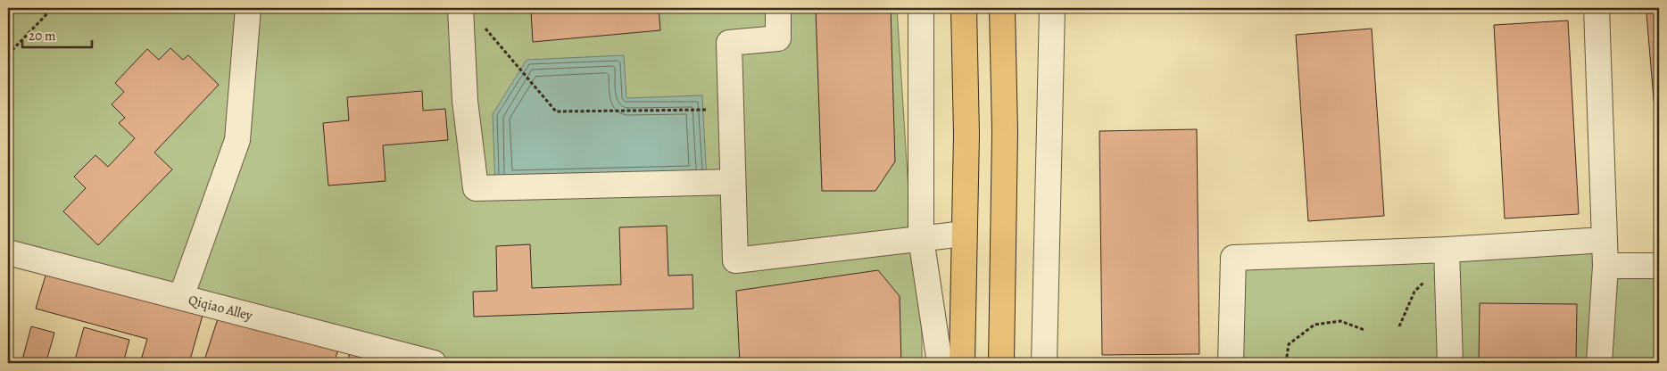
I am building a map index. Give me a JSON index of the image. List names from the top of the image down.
{
  "streets": {
    "street": ["Qiqiao Alley"]
  },
  "scale_bar": "20 m"
}
